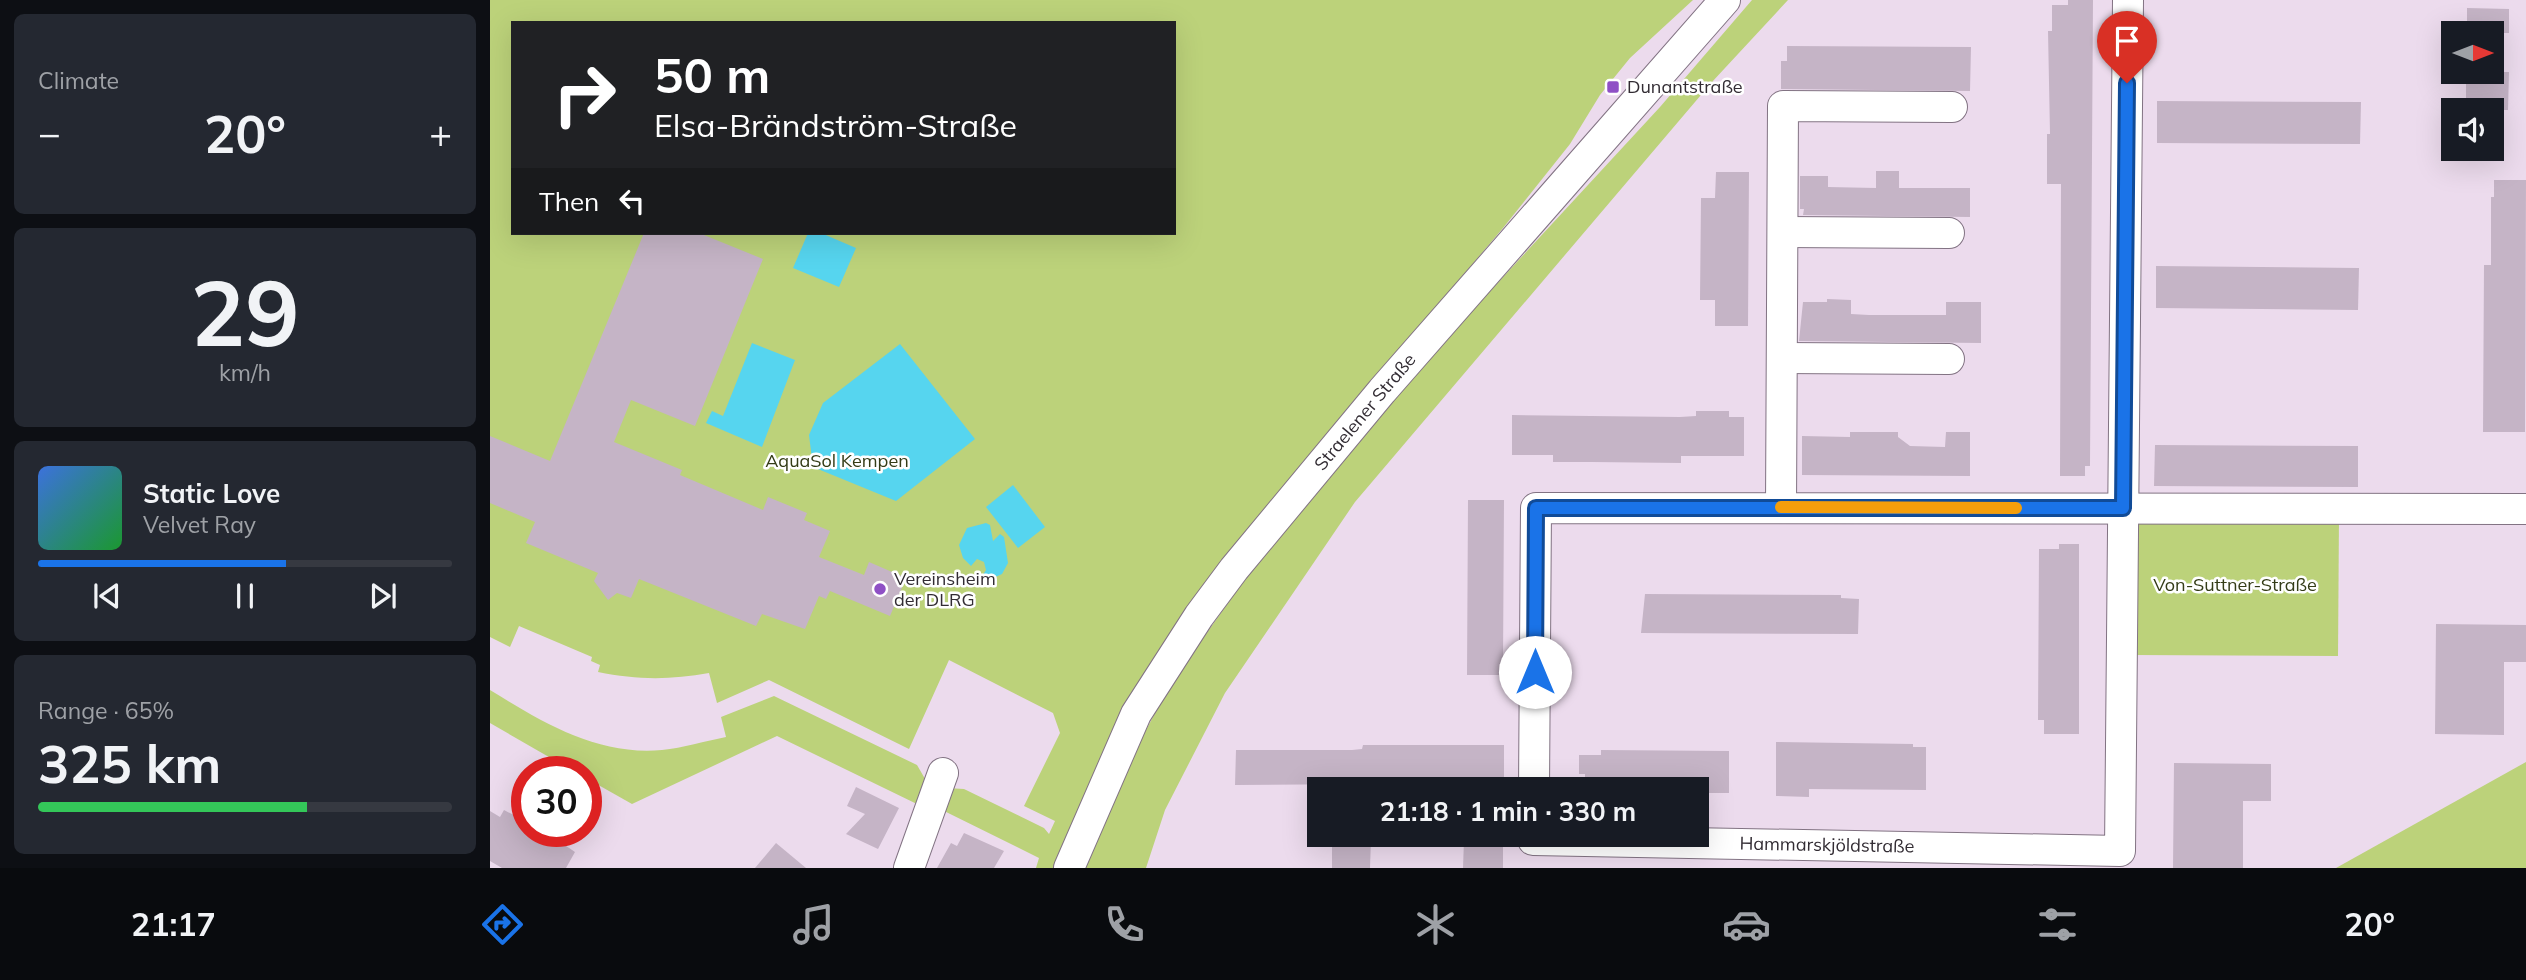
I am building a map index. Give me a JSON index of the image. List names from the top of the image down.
{
  "streets": {
    "street": ["Straelener Straße", "Hammarskjöldstraße"]
  },
  "parks": ["AquaSol Kempen", "Von-Suttner-Straße"],
  "places": {
    "transit": ["Dunantstraße"],
    "other": ["Vereinsheim der DLRG"]
  },
  "north": "right",
  "page": {
    "tile": [
      "Climate",
      ["29", "km/h"],
      ["Range · 65%", "325 km"]
    ],
    "turn": ["50 m", "Elsa-Brändström-Straße"],
    "heat": ["−", "20°", "+"],
    "then": "Then",
    "song": ["Static Love", "Velvet Ray"],
    "limit": "30",
    "trip": "21:18 · 1 min · 330 m",
    "tabs": ["21:17", "20°"]
  }
}
